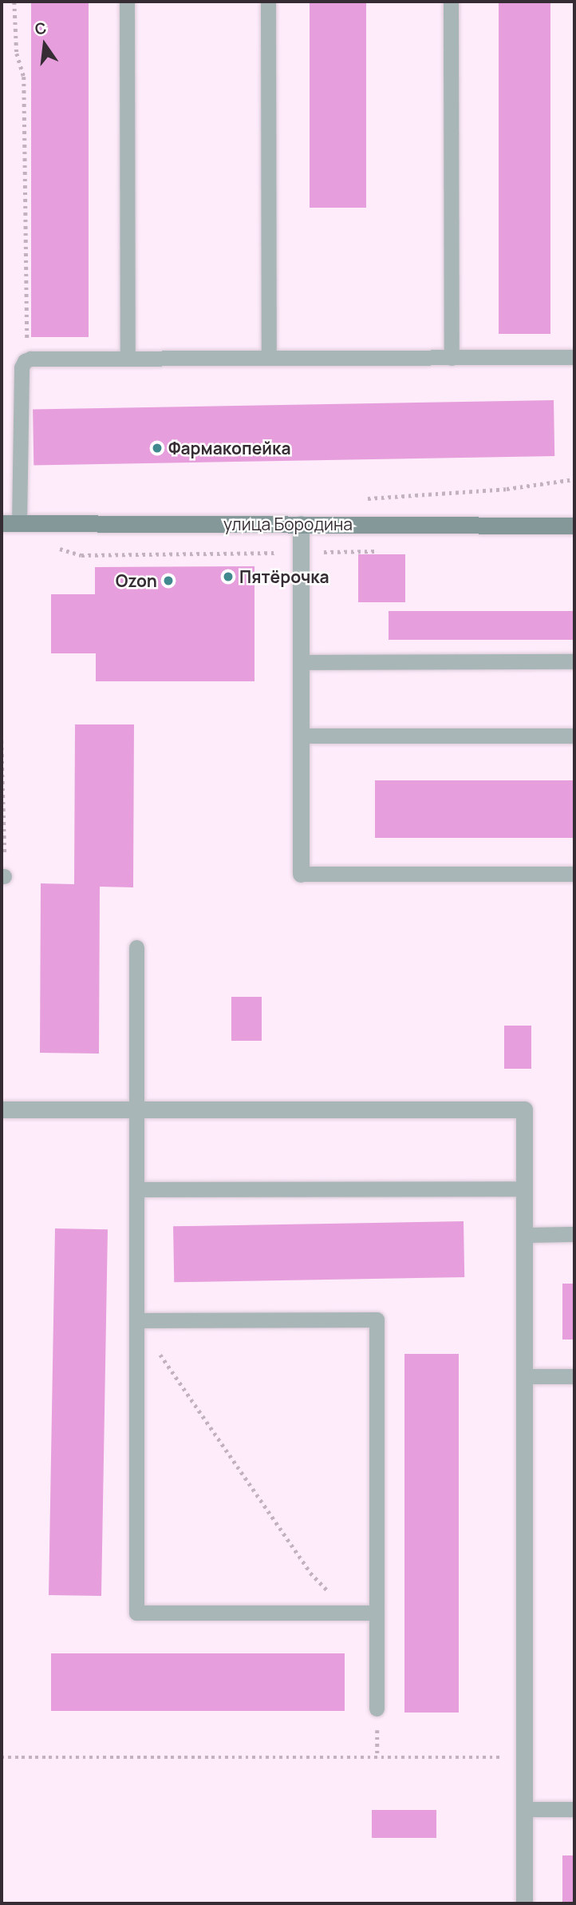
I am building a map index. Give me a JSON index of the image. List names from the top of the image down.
{
  "streets": {
    "street": ["улица Бородина"]
  },
  "places": ["Фармакопейка", "Пятёрочка", "Ozon"],
  "north": "top"
}
